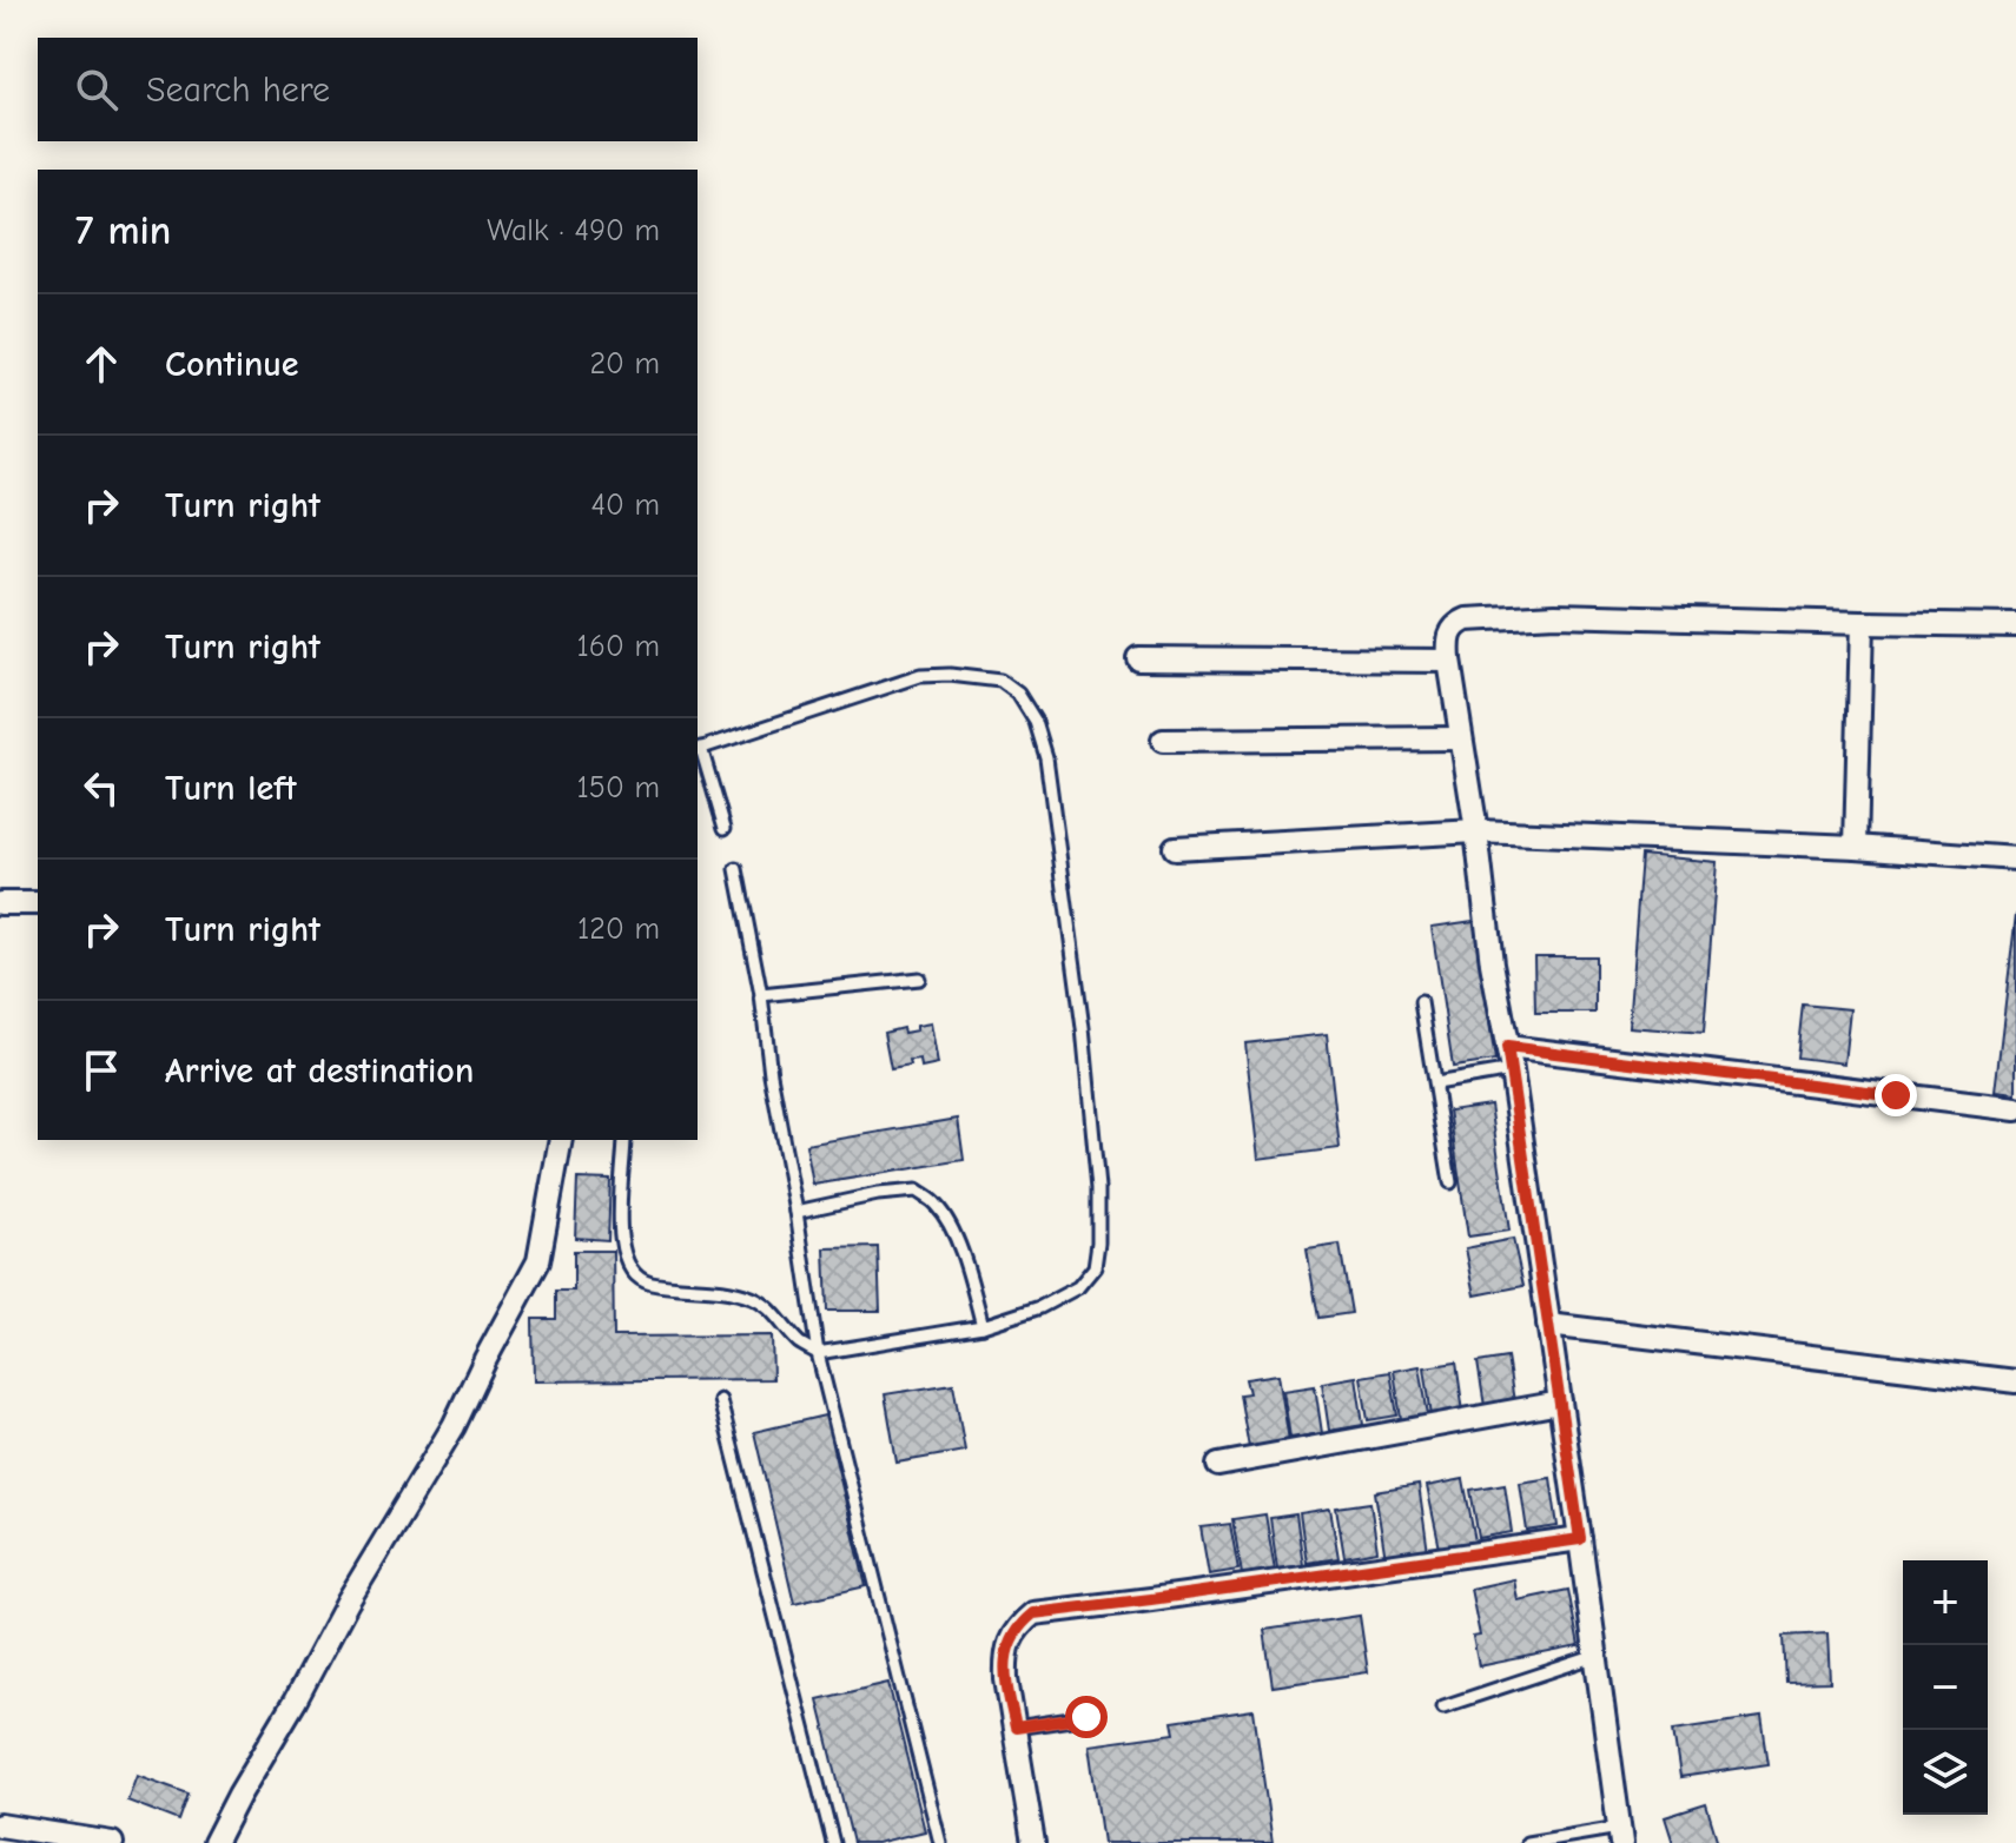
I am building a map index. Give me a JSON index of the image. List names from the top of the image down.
{
  "page": {
    "search": "Search here",
    "heading": ["7 min", "Walk · 490 m"],
    "list": [
      ["Continue", "20 m"],
      ["Turn right", "40 m"],
      ["Turn right", "160 m"],
      ["Turn left", "150 m"],
      ["Turn right", "120 m"],
      "Arrive at destination"
    ],
    "map_buttons": ["+", "−"]
  }
}
